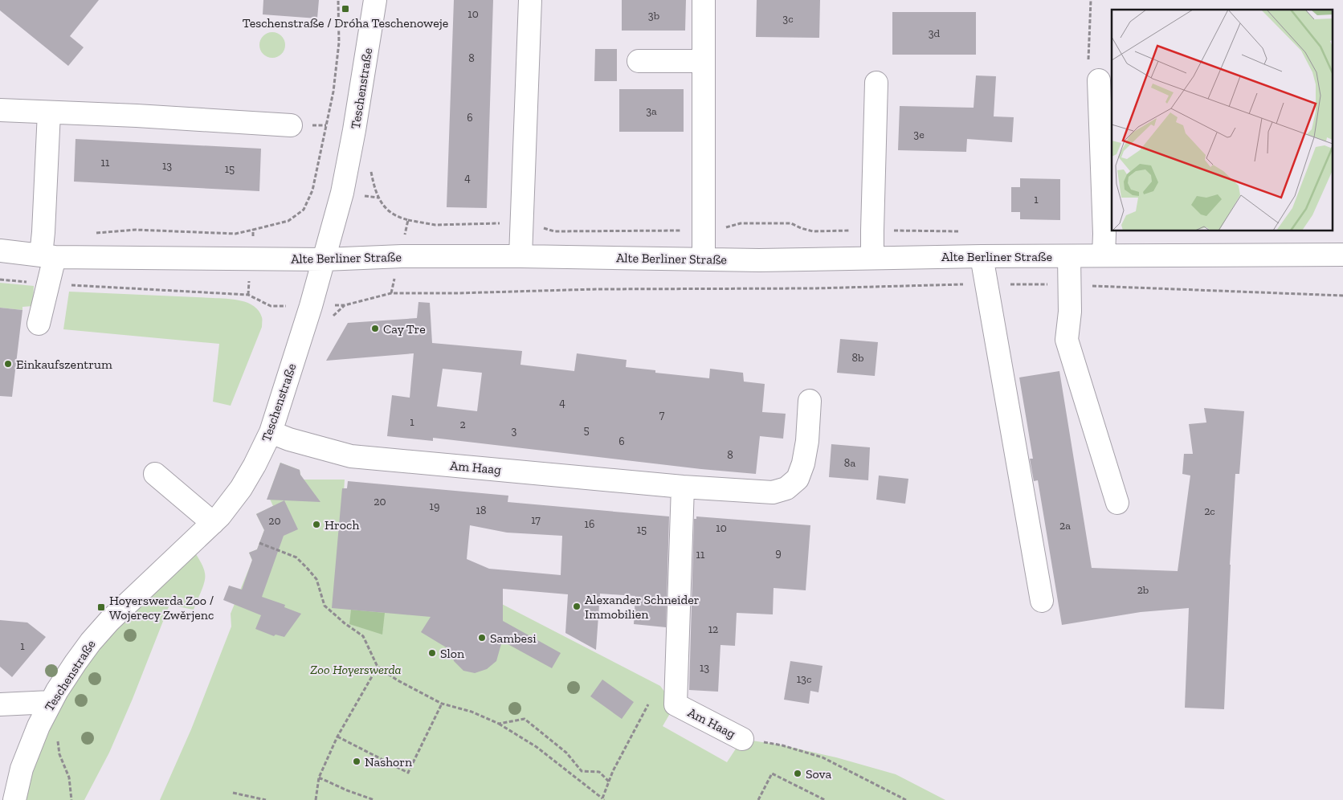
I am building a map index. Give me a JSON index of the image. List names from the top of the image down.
{
  "streets": {
    "street": ["Teschenstraße", "Alte Berliner Straße", "Am Haag"]
  },
  "crossings": [
    ["Teschenstraße", "Alte Berliner Straße"],
    ["Teschenstraße", "Am Haag"]
  ],
  "parks": ["Zoo Hoyerswerda"],
  "places": {
    "transit": ["Teschenstraße / Dróha Teschenoweje", "Hoyerswerda Zoo / Wojerecy Zwěrjenc"],
    "other": [
      "Cay Tre",
      "Einkaufszentrum",
      "Hroch",
      "Alexander Schneider Immobilien",
      "Sambesi",
      "Slon",
      "Nashorn",
      "Sova"
    ]
  },
  "house_numbers": [
    "10",
    "3b",
    "3c",
    "3d",
    "8",
    "3a",
    "6",
    "3e",
    "11",
    "13",
    "15",
    "4",
    "1",
    "8b",
    "4",
    "7",
    "1",
    "2",
    "5",
    "3",
    "6",
    "8",
    "8a",
    "20",
    "19",
    "18",
    "2c",
    "17",
    "20",
    "16",
    "2a",
    "10",
    "15",
    "9",
    "11",
    "2b",
    "12",
    "1",
    "13",
    "13c"
  ]
}
